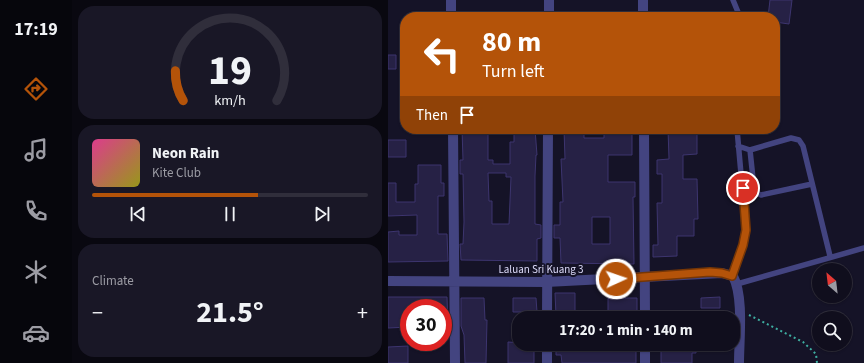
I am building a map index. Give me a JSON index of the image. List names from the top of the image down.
{
  "streets": {
    "street": ["Laluan Sri Kuang 3"]
  },
  "north": "top left",
  "page": {
    "tabs": "17:19",
    "turn": ["80 m", "Turn left"],
    "then": "Then",
    "song": ["Neon Rain", "Kite Club"],
    "tile": "Climate",
    "heat": ["−", "21.5°", "+"],
    "limit": "30",
    "trip": "17:20 · 1 min · 140 m",
    "gauge": ["19", "km/h"]
  }
}
